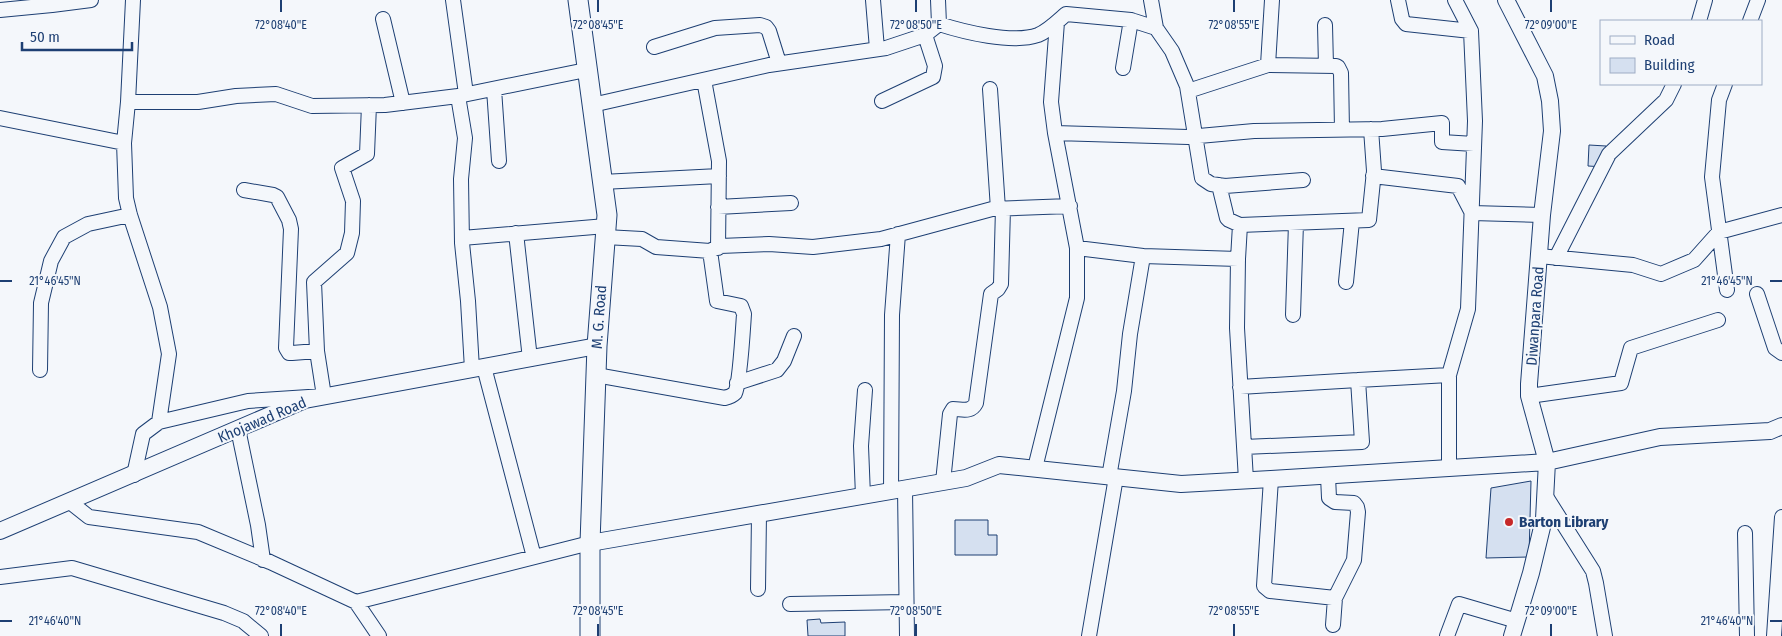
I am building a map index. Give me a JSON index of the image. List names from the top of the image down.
{
  "streets": {
    "main road": ["M. G. Road"],
    "street": ["Diwanpara Road", "Khojawad Road"]
  },
  "crossings": [
    ["M. G. Road", "Khojawad Road"]
  ],
  "places": ["Barton Library"],
  "legend": ["Road", "Building"],
  "scale_bar": "50 m",
  "coordinates": [
    "72°08'40\"E",
    "72°08'45\"E",
    "72°08'50\"E",
    "72°08'55\"E",
    "72°09'00\"E",
    "21°46'45\"N",
    "21°46'40\"N"
  ]
}
